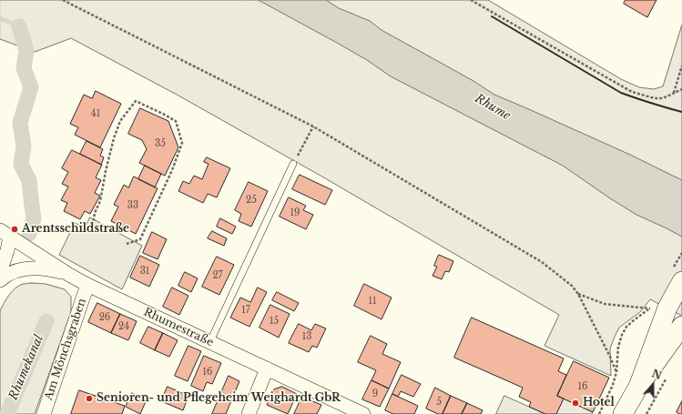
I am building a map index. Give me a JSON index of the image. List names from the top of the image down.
{
  "streets": {
    "street": ["Rhumestraße", "Am Mönchsgraben"]
  },
  "crossings": [
    ["Rhumestraße", "Am Mönchsgraben"]
  ],
  "water": ["Rhume", "Rhumekanal"],
  "places": ["Arentsschildstraße", "Senioren- und Pflegeheim Weighardt GbR", "Hotel"],
  "house_numbers": [
    "41",
    "35",
    "25",
    "33",
    "19",
    "31",
    "27",
    "11",
    "17",
    "26",
    "15",
    "24",
    "13",
    "16",
    "16",
    "9",
    "5"
  ],
  "north": "top"
}
